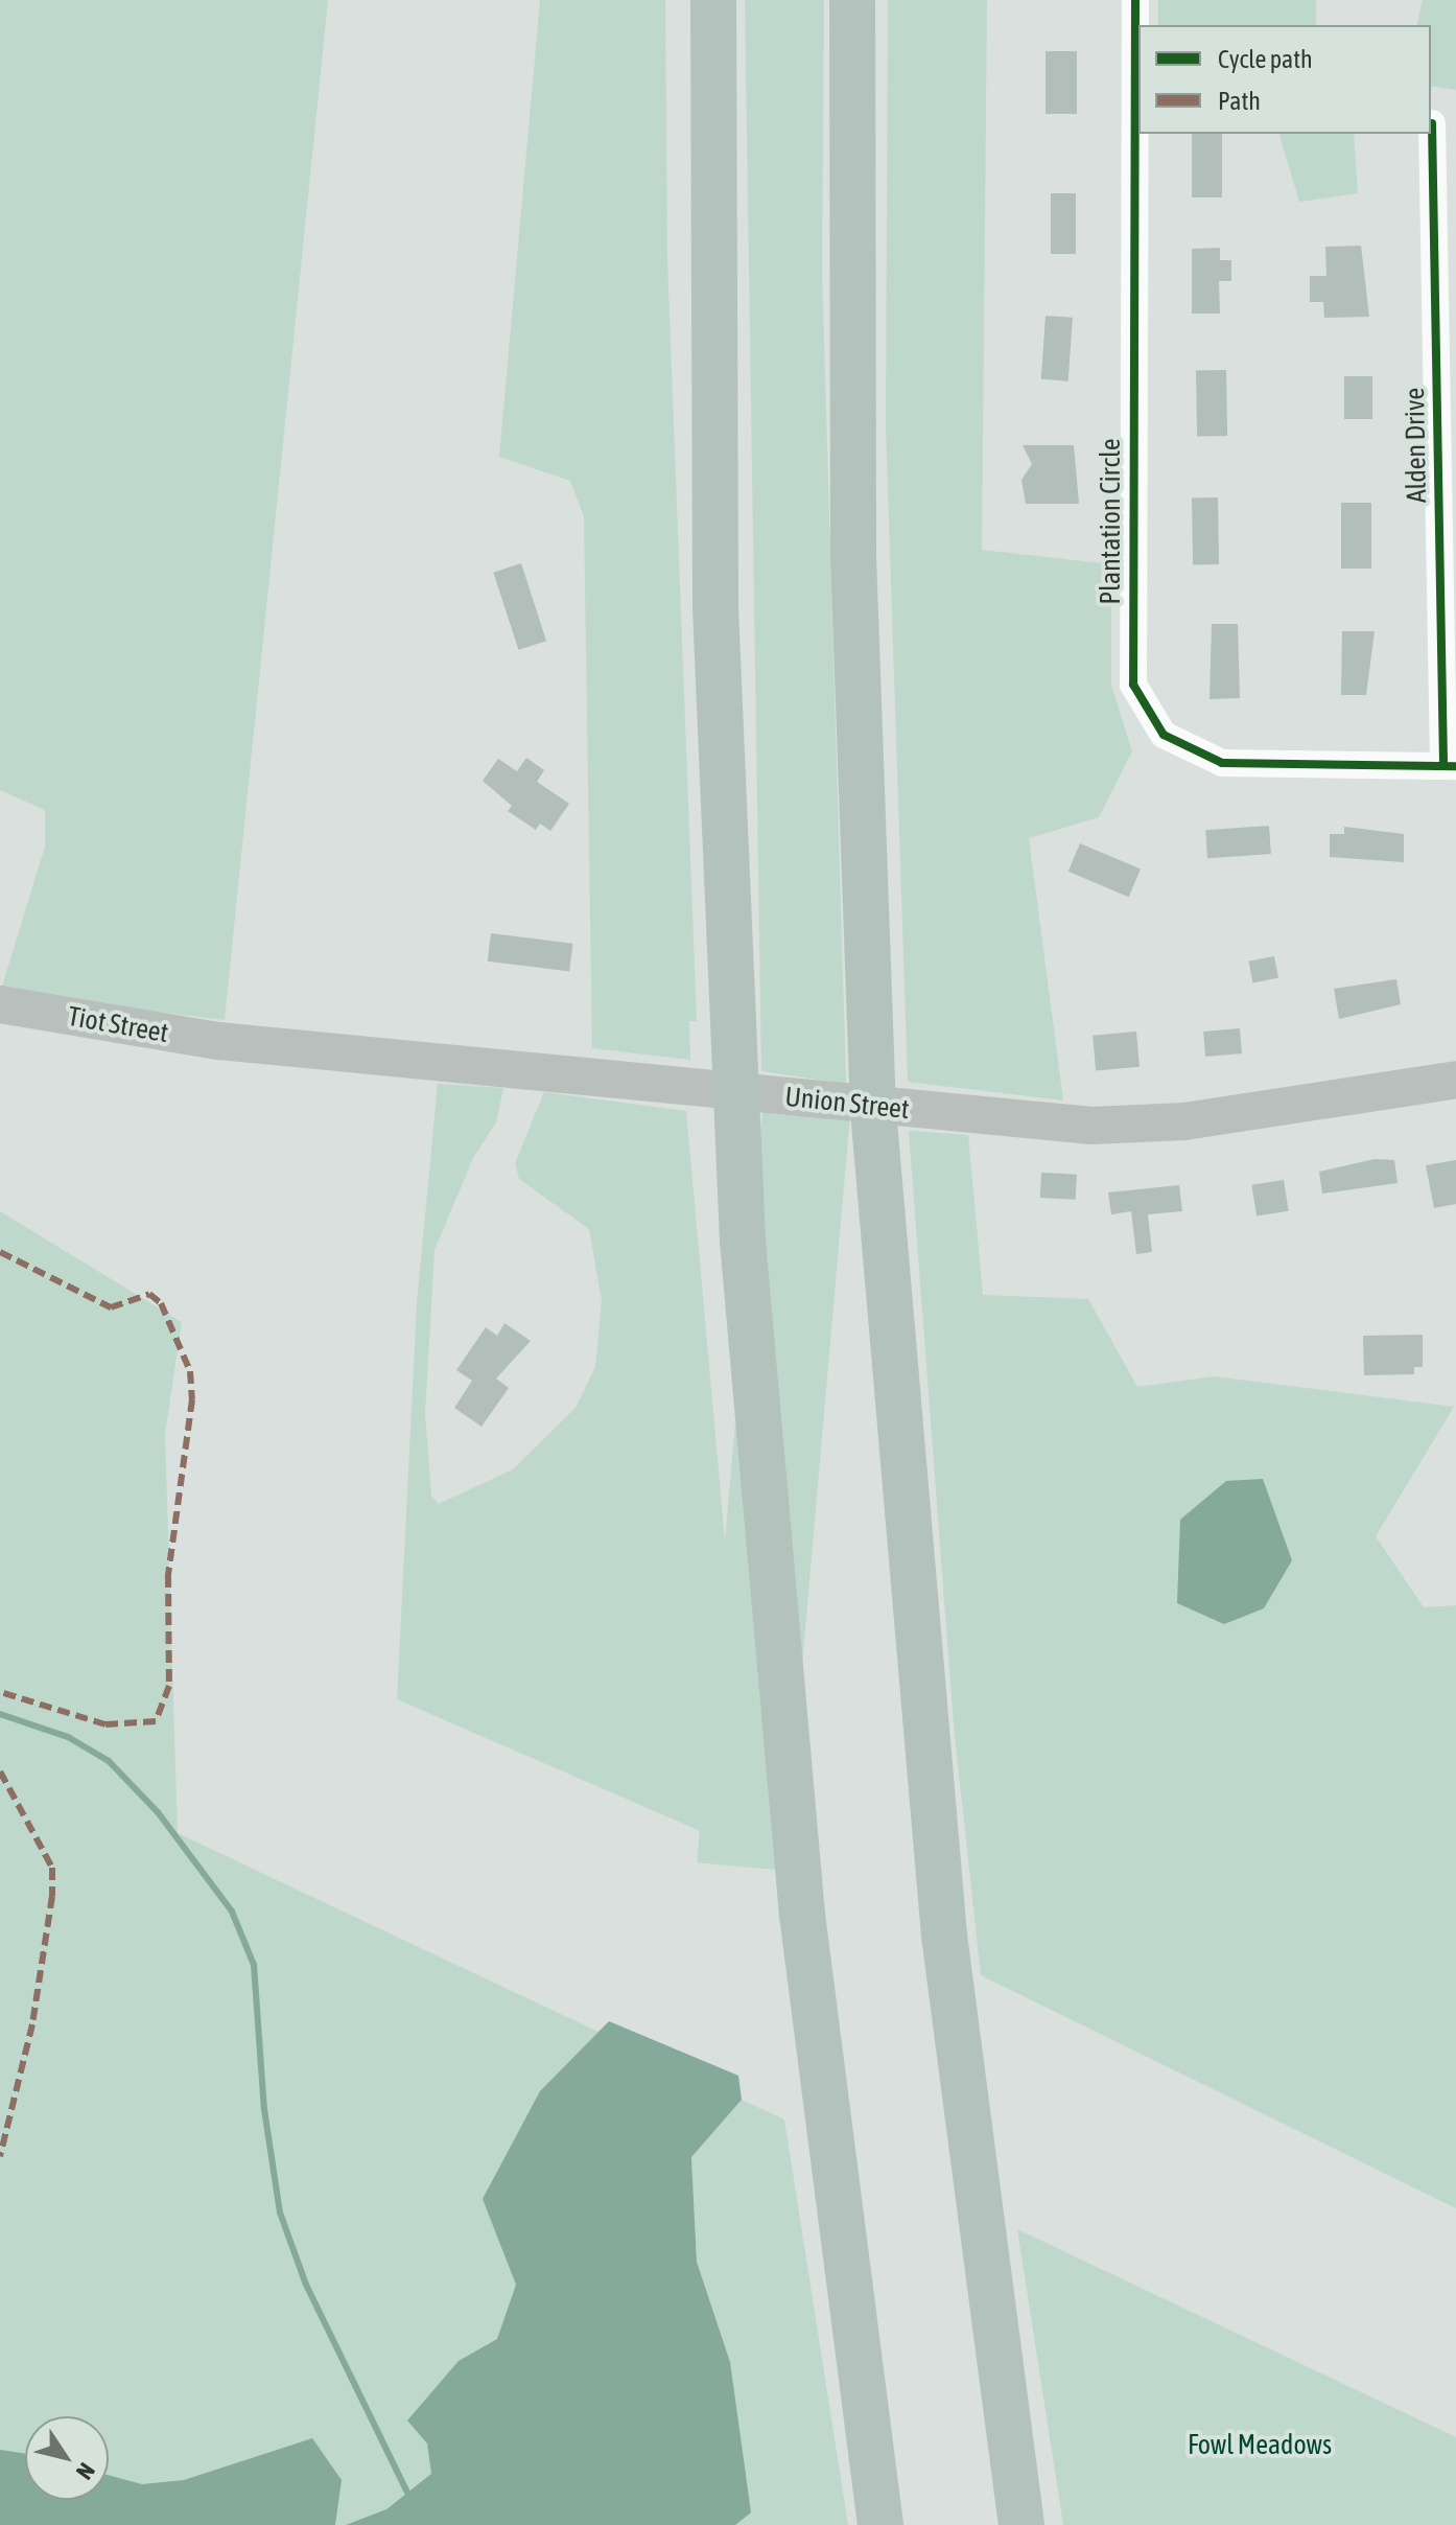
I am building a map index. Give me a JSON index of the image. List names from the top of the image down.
{
  "streets": {
    "main road": ["Tiot Street", "Union Street"],
    "street": ["Alden Drive", "Plantation Circle"]
  },
  "crossings": [
    ["Alden Drive", "Plantation Circle"],
    ["Tiot Street", "Union Street"]
  ],
  "parks": ["Fowl Meadows"],
  "legend": ["Cycle path", "Path"],
  "north": "bottom right"
}
